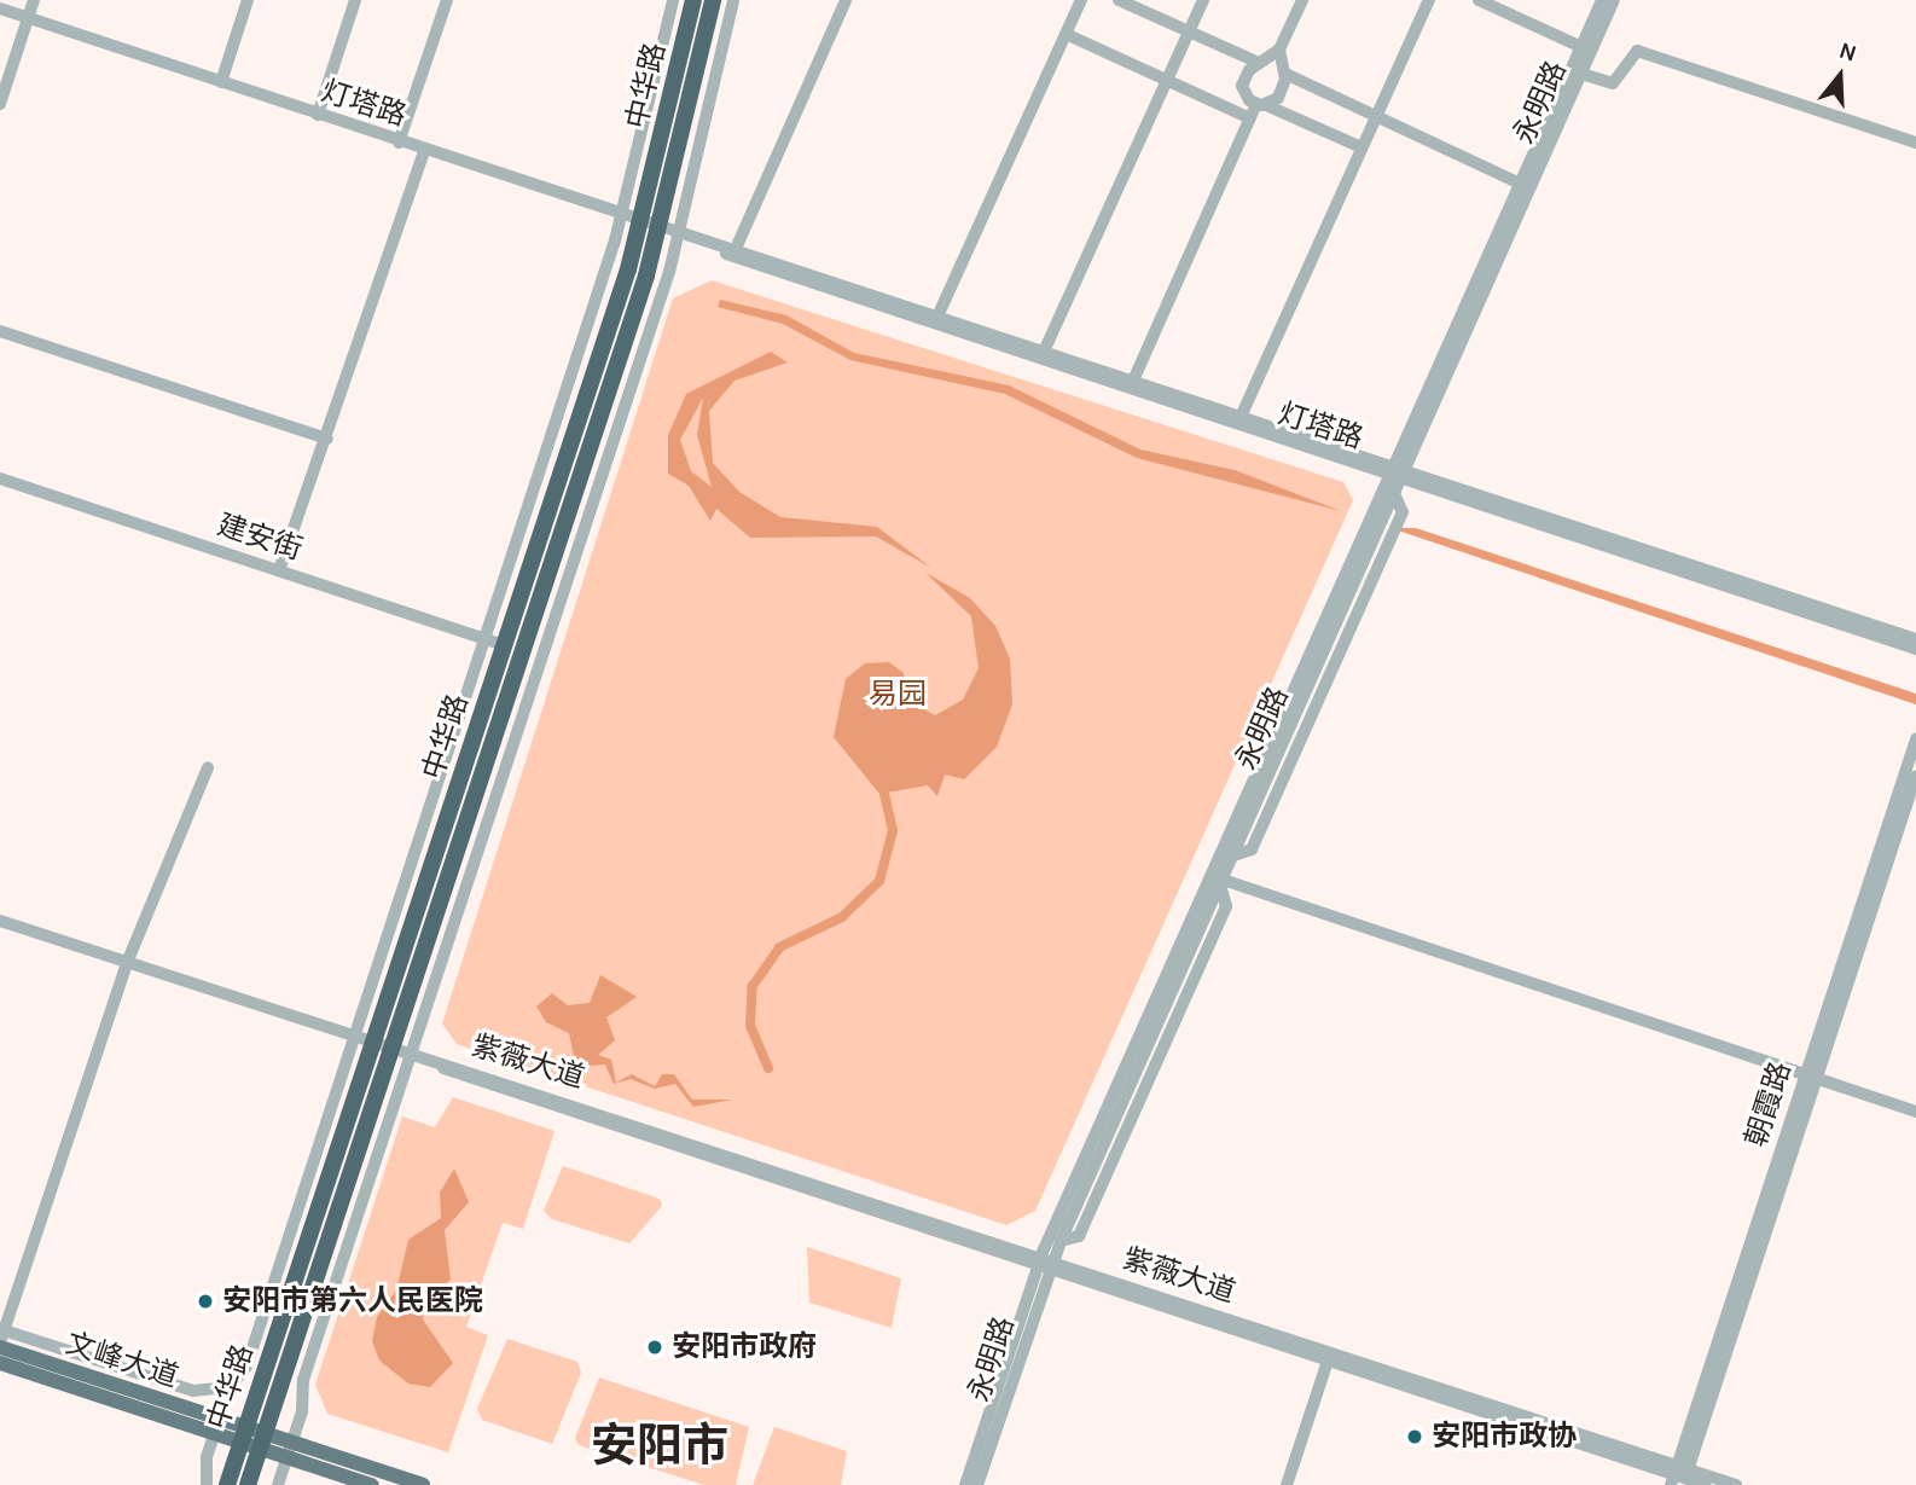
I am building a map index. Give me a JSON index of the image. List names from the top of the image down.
{
  "streets": {
    "highway": ["中华路"],
    "main road": ["文峰大道"],
    "street": [
      "永明路",
      "灯塔路",
      "建安街",
      "紫薇大道",
      "朝霞路"
    ]
  },
  "crossings": [
    ["中华路", "灯塔路"],
    ["中华路", "建安街"],
    ["中华路", "紫薇大道"],
    ["中华路", "文峰大道"],
    ["永明路", "灯塔路"],
    ["永明路", "紫薇大道"],
    ["紫薇大道", "朝霞路"]
  ],
  "districts": ["安阳市"],
  "parks": ["易园"],
  "places": ["安阳市第六人民医院", "安阳市政府", "安阳市政协"],
  "north": "top"
}
